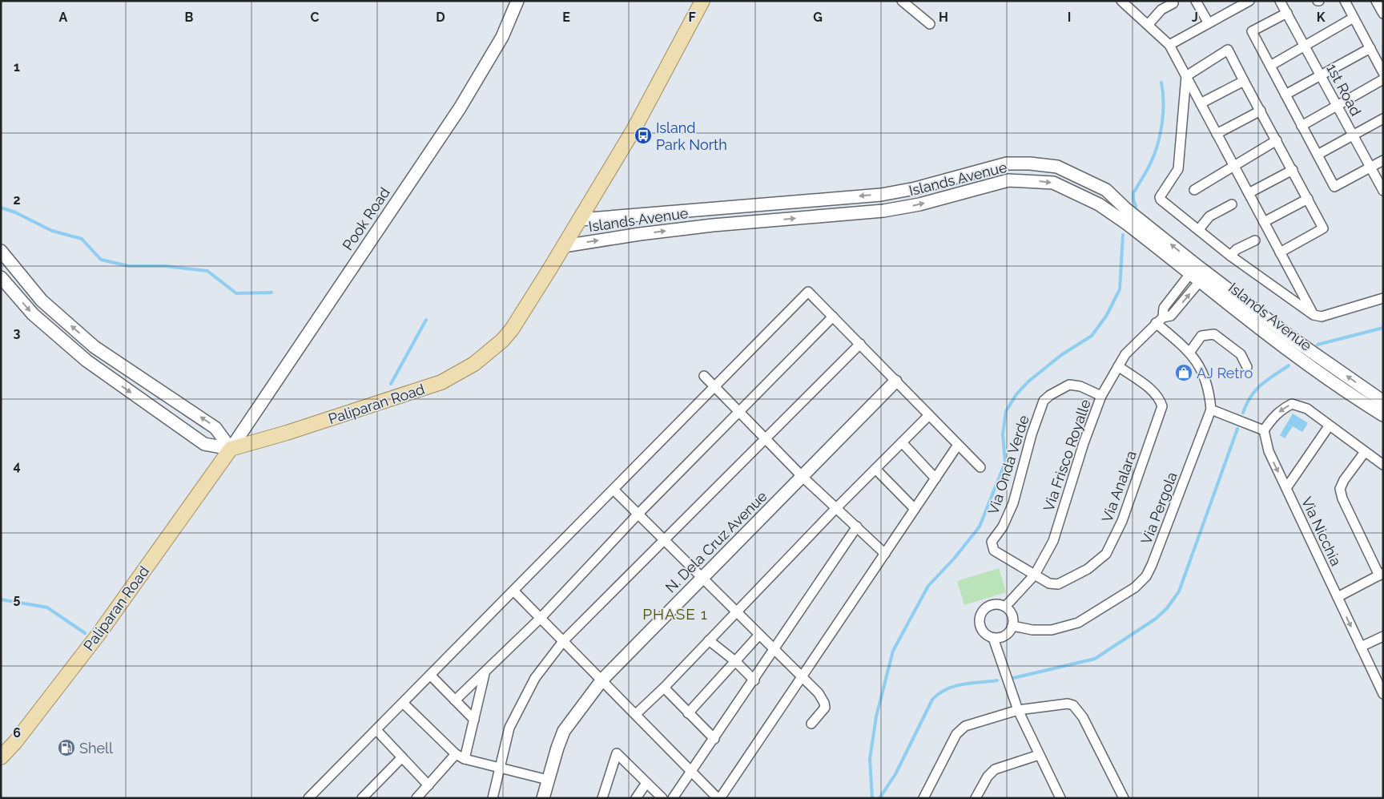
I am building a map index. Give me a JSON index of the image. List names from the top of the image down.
{
  "streets": {
    "main road": ["Paliparan Road"],
    "street": [
      "1st Road",
      "Islands Avenue",
      "Pook Road",
      "Via Frisco Royalle",
      "Via Onda Verde",
      "Via Analara",
      "Via Pergola",
      "Via Nicchia",
      "N. Dela Cruz Avenue"
    ]
  },
  "crossings": [
    ["Islands Avenue", "Paliparan Road"],
    ["Islands Avenue", "Via Frisco Royalle"],
    ["Pook Road", "Paliparan Road"],
    ["Via Frisco Royalle", "Via Onda Verde"],
    ["Via Frisco Royalle", "Via Analara"],
    ["Via Frisco Royalle", "Via Pergola"],
    ["Via Onda Verde", "Via Analara"]
  ],
  "one_way": ["Via Nicchia"],
  "districts": ["PHASE 1"],
  "places": {
    "bus stop": ["Island Park North"],
    "shop": ["AJ Retro"],
    "fuel station": ["Shell"]
  },
  "grid": {
    "columns": [
      "A",
      "B",
      "C",
      "D",
      "E",
      "F",
      "G",
      "H",
      "I",
      "J",
      "K"
    ],
    "rows": [
      "1",
      "2",
      "3",
      "4",
      "5",
      "6"
    ]
  }
}
